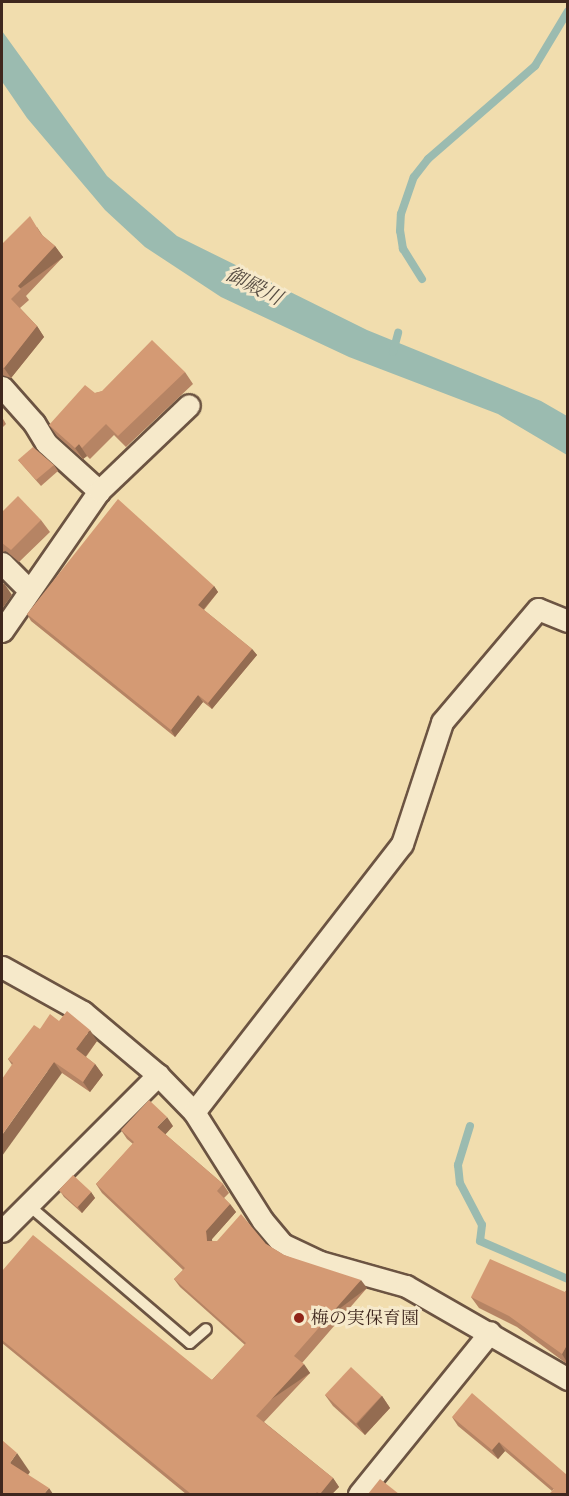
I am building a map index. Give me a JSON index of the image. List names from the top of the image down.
{
  "water": ["御殿川"],
  "places": ["梅の実保育園"]
}
